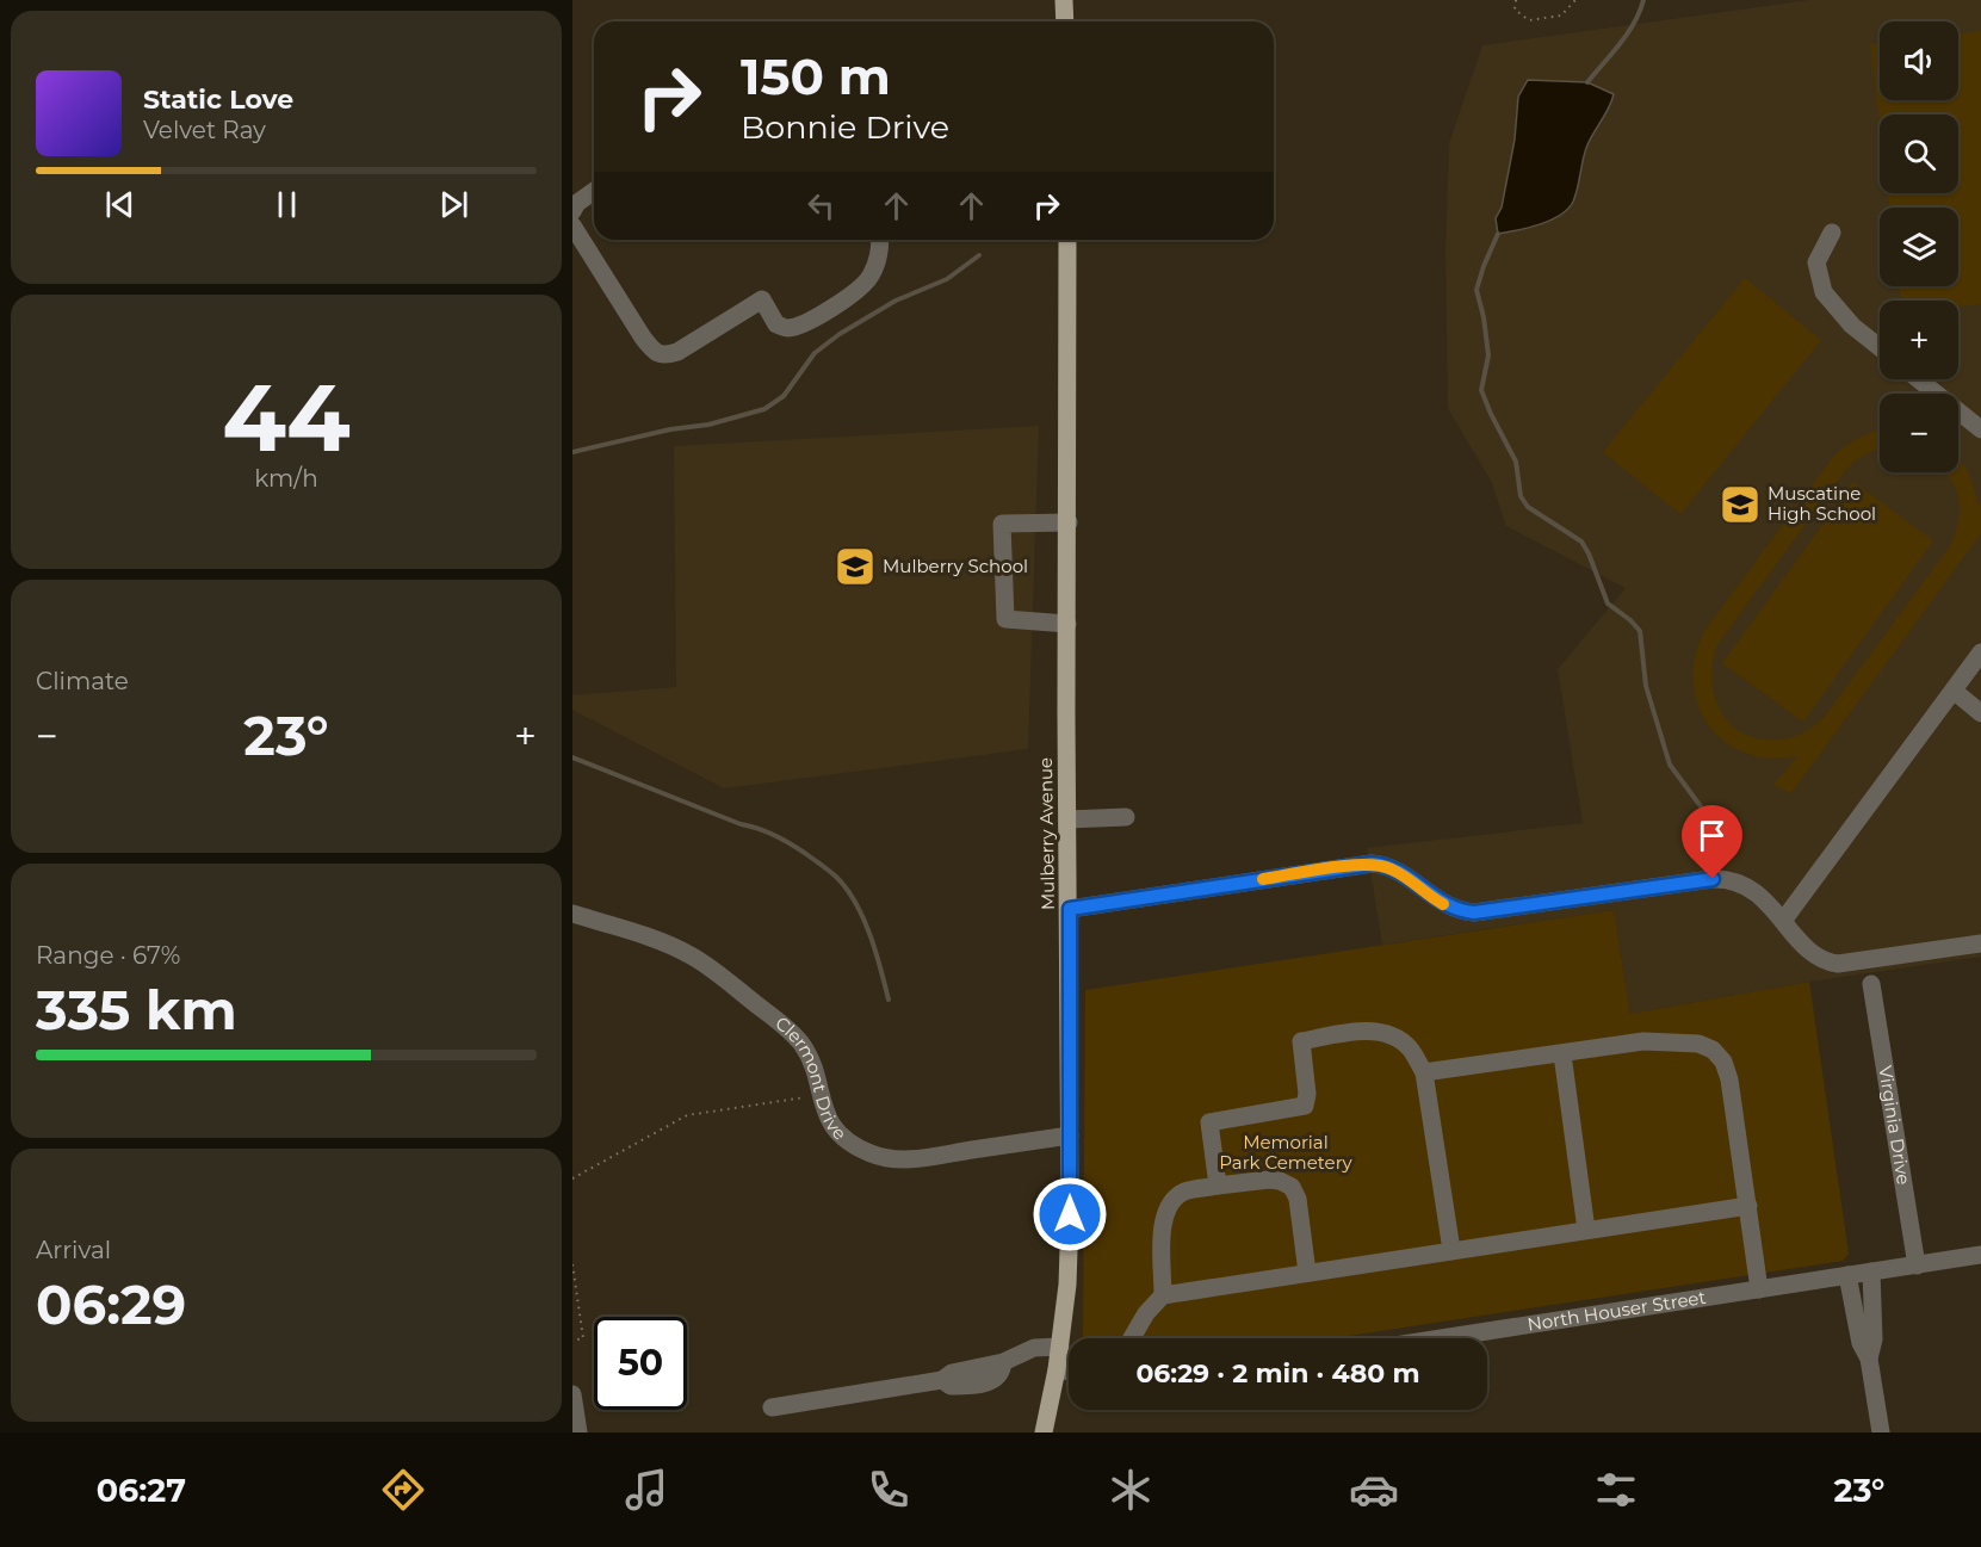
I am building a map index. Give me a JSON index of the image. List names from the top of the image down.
{
  "streets": {
    "main road": ["Mulberry Avenue"],
    "street": ["Clermont Drive", "Virginia Drive", "North Houser Street"]
  },
  "crossings": [
    ["Mulberry Avenue", "Clermont Drive"],
    ["Virginia Drive", "North Houser Street"]
  ],
  "parks": ["Memorial Park Cemetery"],
  "places": {
    "school or university": ["Muscatine High School", "Mulberry School"]
  },
  "page": {
    "map_buttons": ["+", "−"],
    "turn": ["150 m", "Bonnie Drive"],
    "song": ["Static Love", "Velvet Ray"],
    "tile": [
      ["44", "km/h"],
      "Climate",
      ["Range · 67%", "335 km"],
      ["Arrival", "06:29"]
    ],
    "heat": ["−", "23°", "+"],
    "limit": "50",
    "trip": "06:29 · 2 min · 480 m",
    "tabs": ["06:27", "23°"]
  }
}
